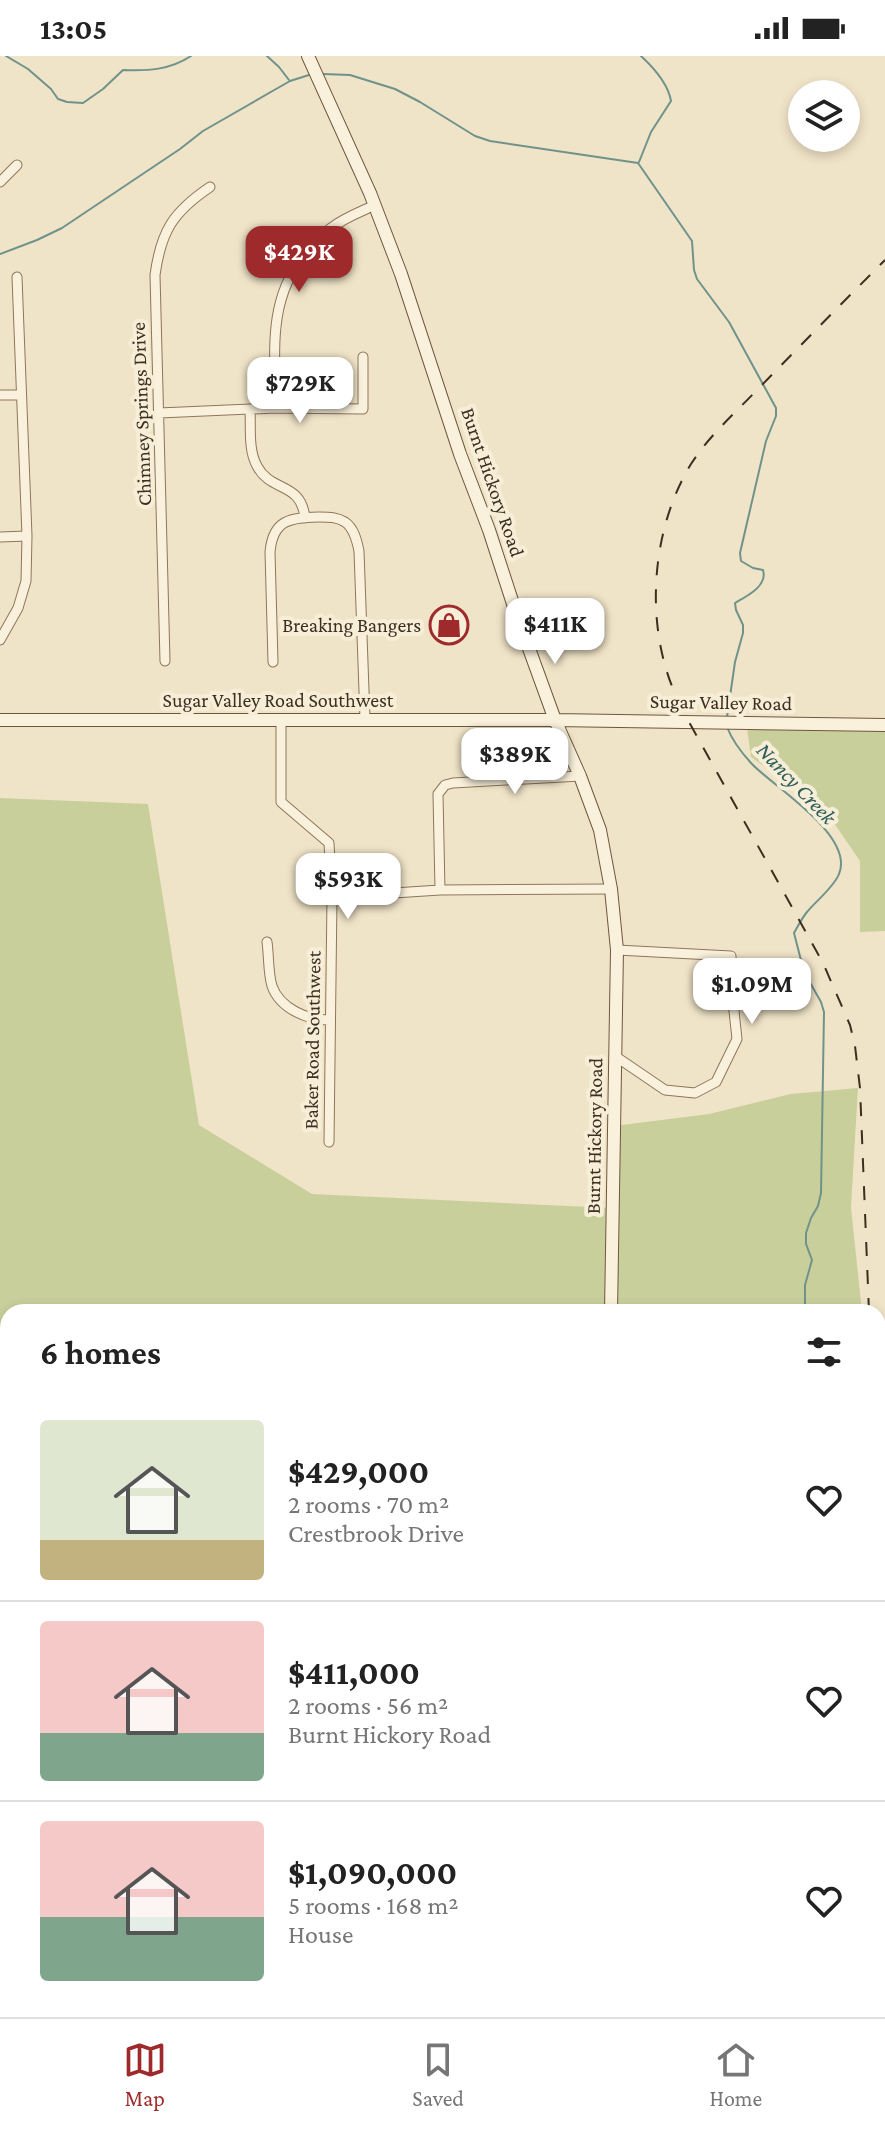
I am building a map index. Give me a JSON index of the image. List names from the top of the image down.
{
  "streets": {
    "main road": ["Burnt Hickory Road", "Sugar Valley Road Southwest", "Sugar Valley Road"],
    "street": ["Chimney Springs Drive", "Baker Road Southwest"]
  },
  "crossings": [
    ["Burnt Hickory Road", "Sugar Valley Road Southwest"],
    ["Burnt Hickory Road", "Sugar Valley Road"],
    ["Sugar Valley Road Southwest", "Sugar Valley Road"],
    ["Sugar Valley Road Southwest", "Baker Road Southwest"]
  ],
  "water": ["Nancy Creek"],
  "places": {
    "shop": ["Breaking Bangers"]
  },
  "page": {
    "status": "13:05",
    "price": [
      "$429K",
      "$729K",
      "$411K",
      "$389K",
      "$593K",
      "$1.09M"
    ],
    "heading": "6 homes",
    "list": [
      {
        "name": "$429,000",
        "note": "2 rooms · 70 m² · Crestbrook Drive"
      },
      {
        "name": "$411,000",
        "note": "2 rooms · 56 m² · Burnt Hickory Road"
      },
      {
        "name": "$1,090,000",
        "note": "5 rooms · 168 m² · House"
      }
    ],
    "tabs": ["Map", "Saved", "Home"]
  }
}
